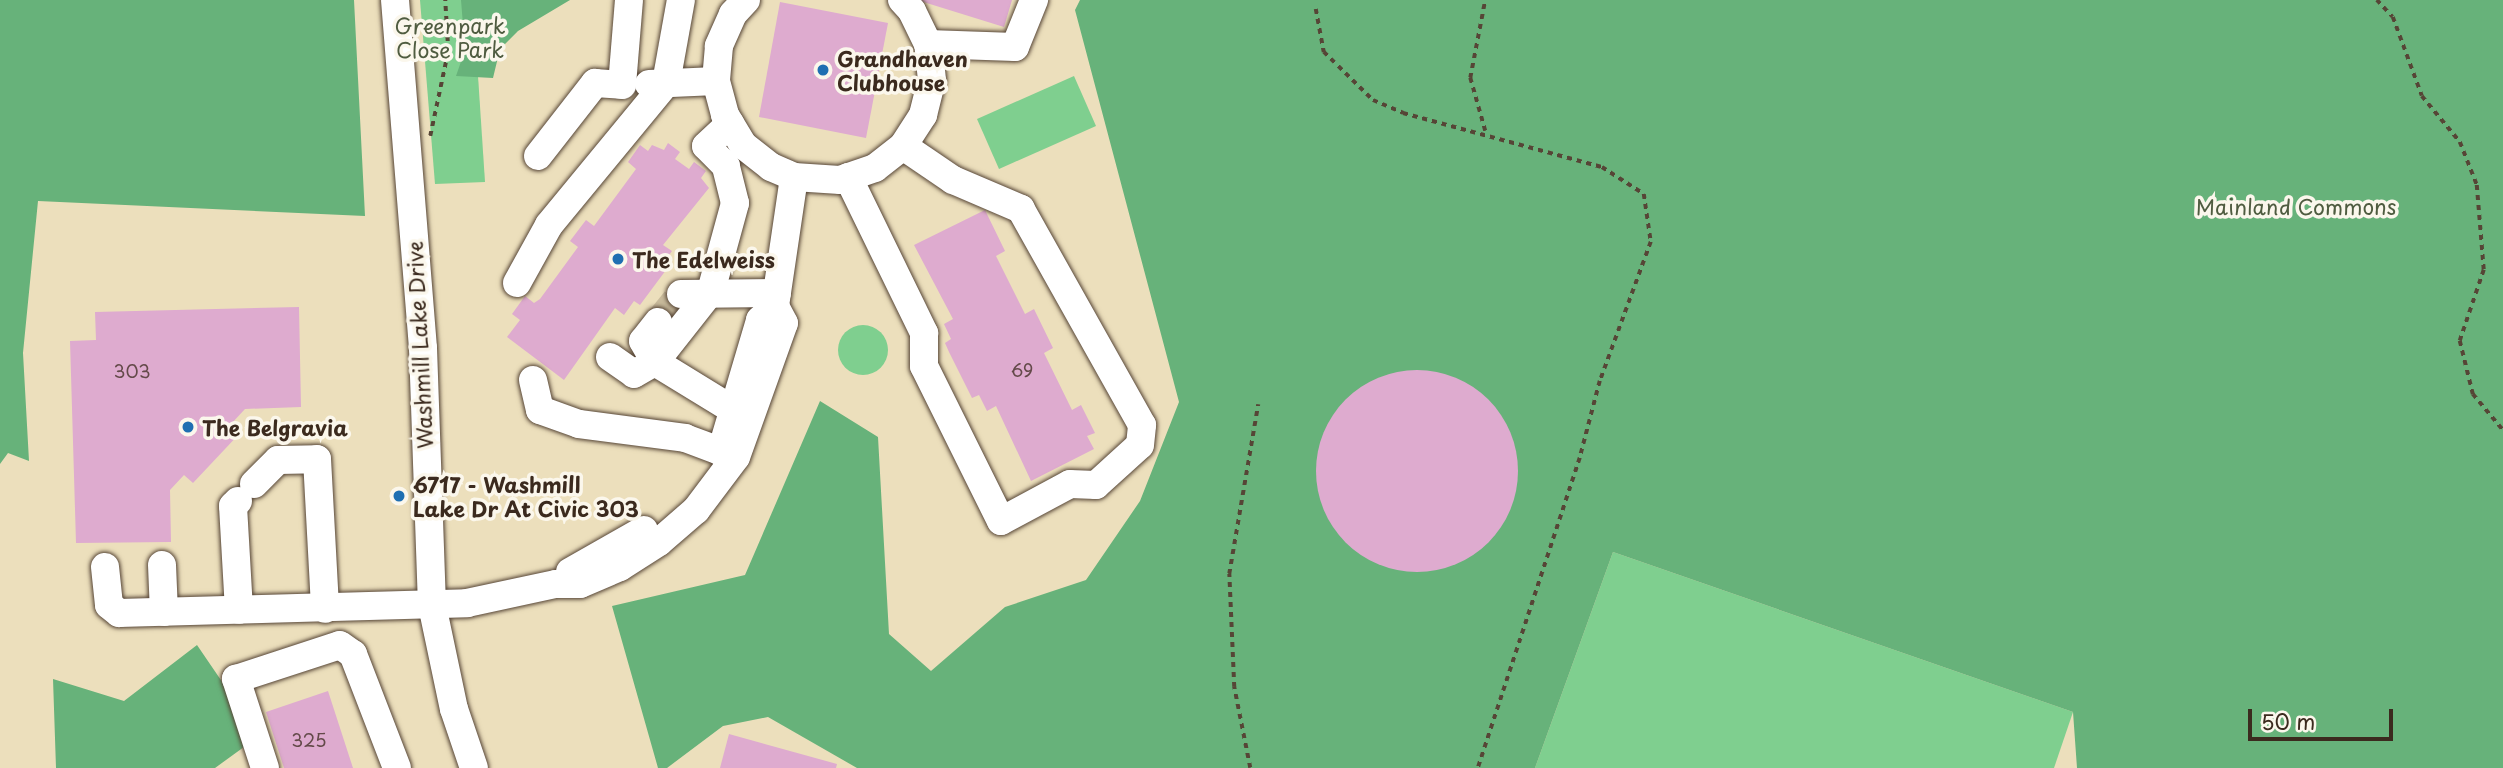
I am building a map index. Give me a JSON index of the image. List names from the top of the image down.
{
  "streets": {
    "street": ["Washmill Lake Drive"]
  },
  "parks": ["Greenpark Close Park", "Mainland Commons"],
  "places": [
    "Grandhaven Clubhouse",
    "The Edelweiss",
    "The Belgravia",
    "6717 - Washmill Lake Dr At Civic 303"
  ],
  "house_numbers": ["69", "303", "325"],
  "scale_bar": "50 m"
}
